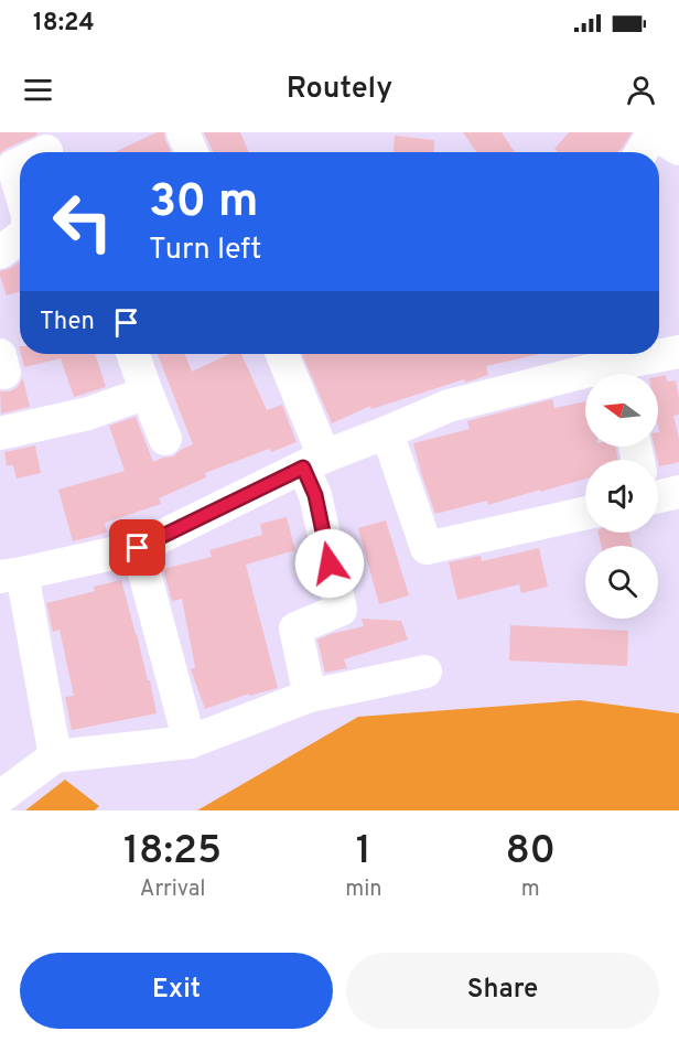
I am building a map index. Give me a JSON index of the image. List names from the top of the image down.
{
  "north": "left",
  "page": {
    "status": "18:24",
    "header": "Routely",
    "turn": ["30 m", "Turn left"],
    "then": "Then",
    "eta": [
      "18:25",
      "Arrival",
      "1",
      "min",
      "80",
      "m"
    ],
    "buttons": ["Exit", "Share"]
  }
}
